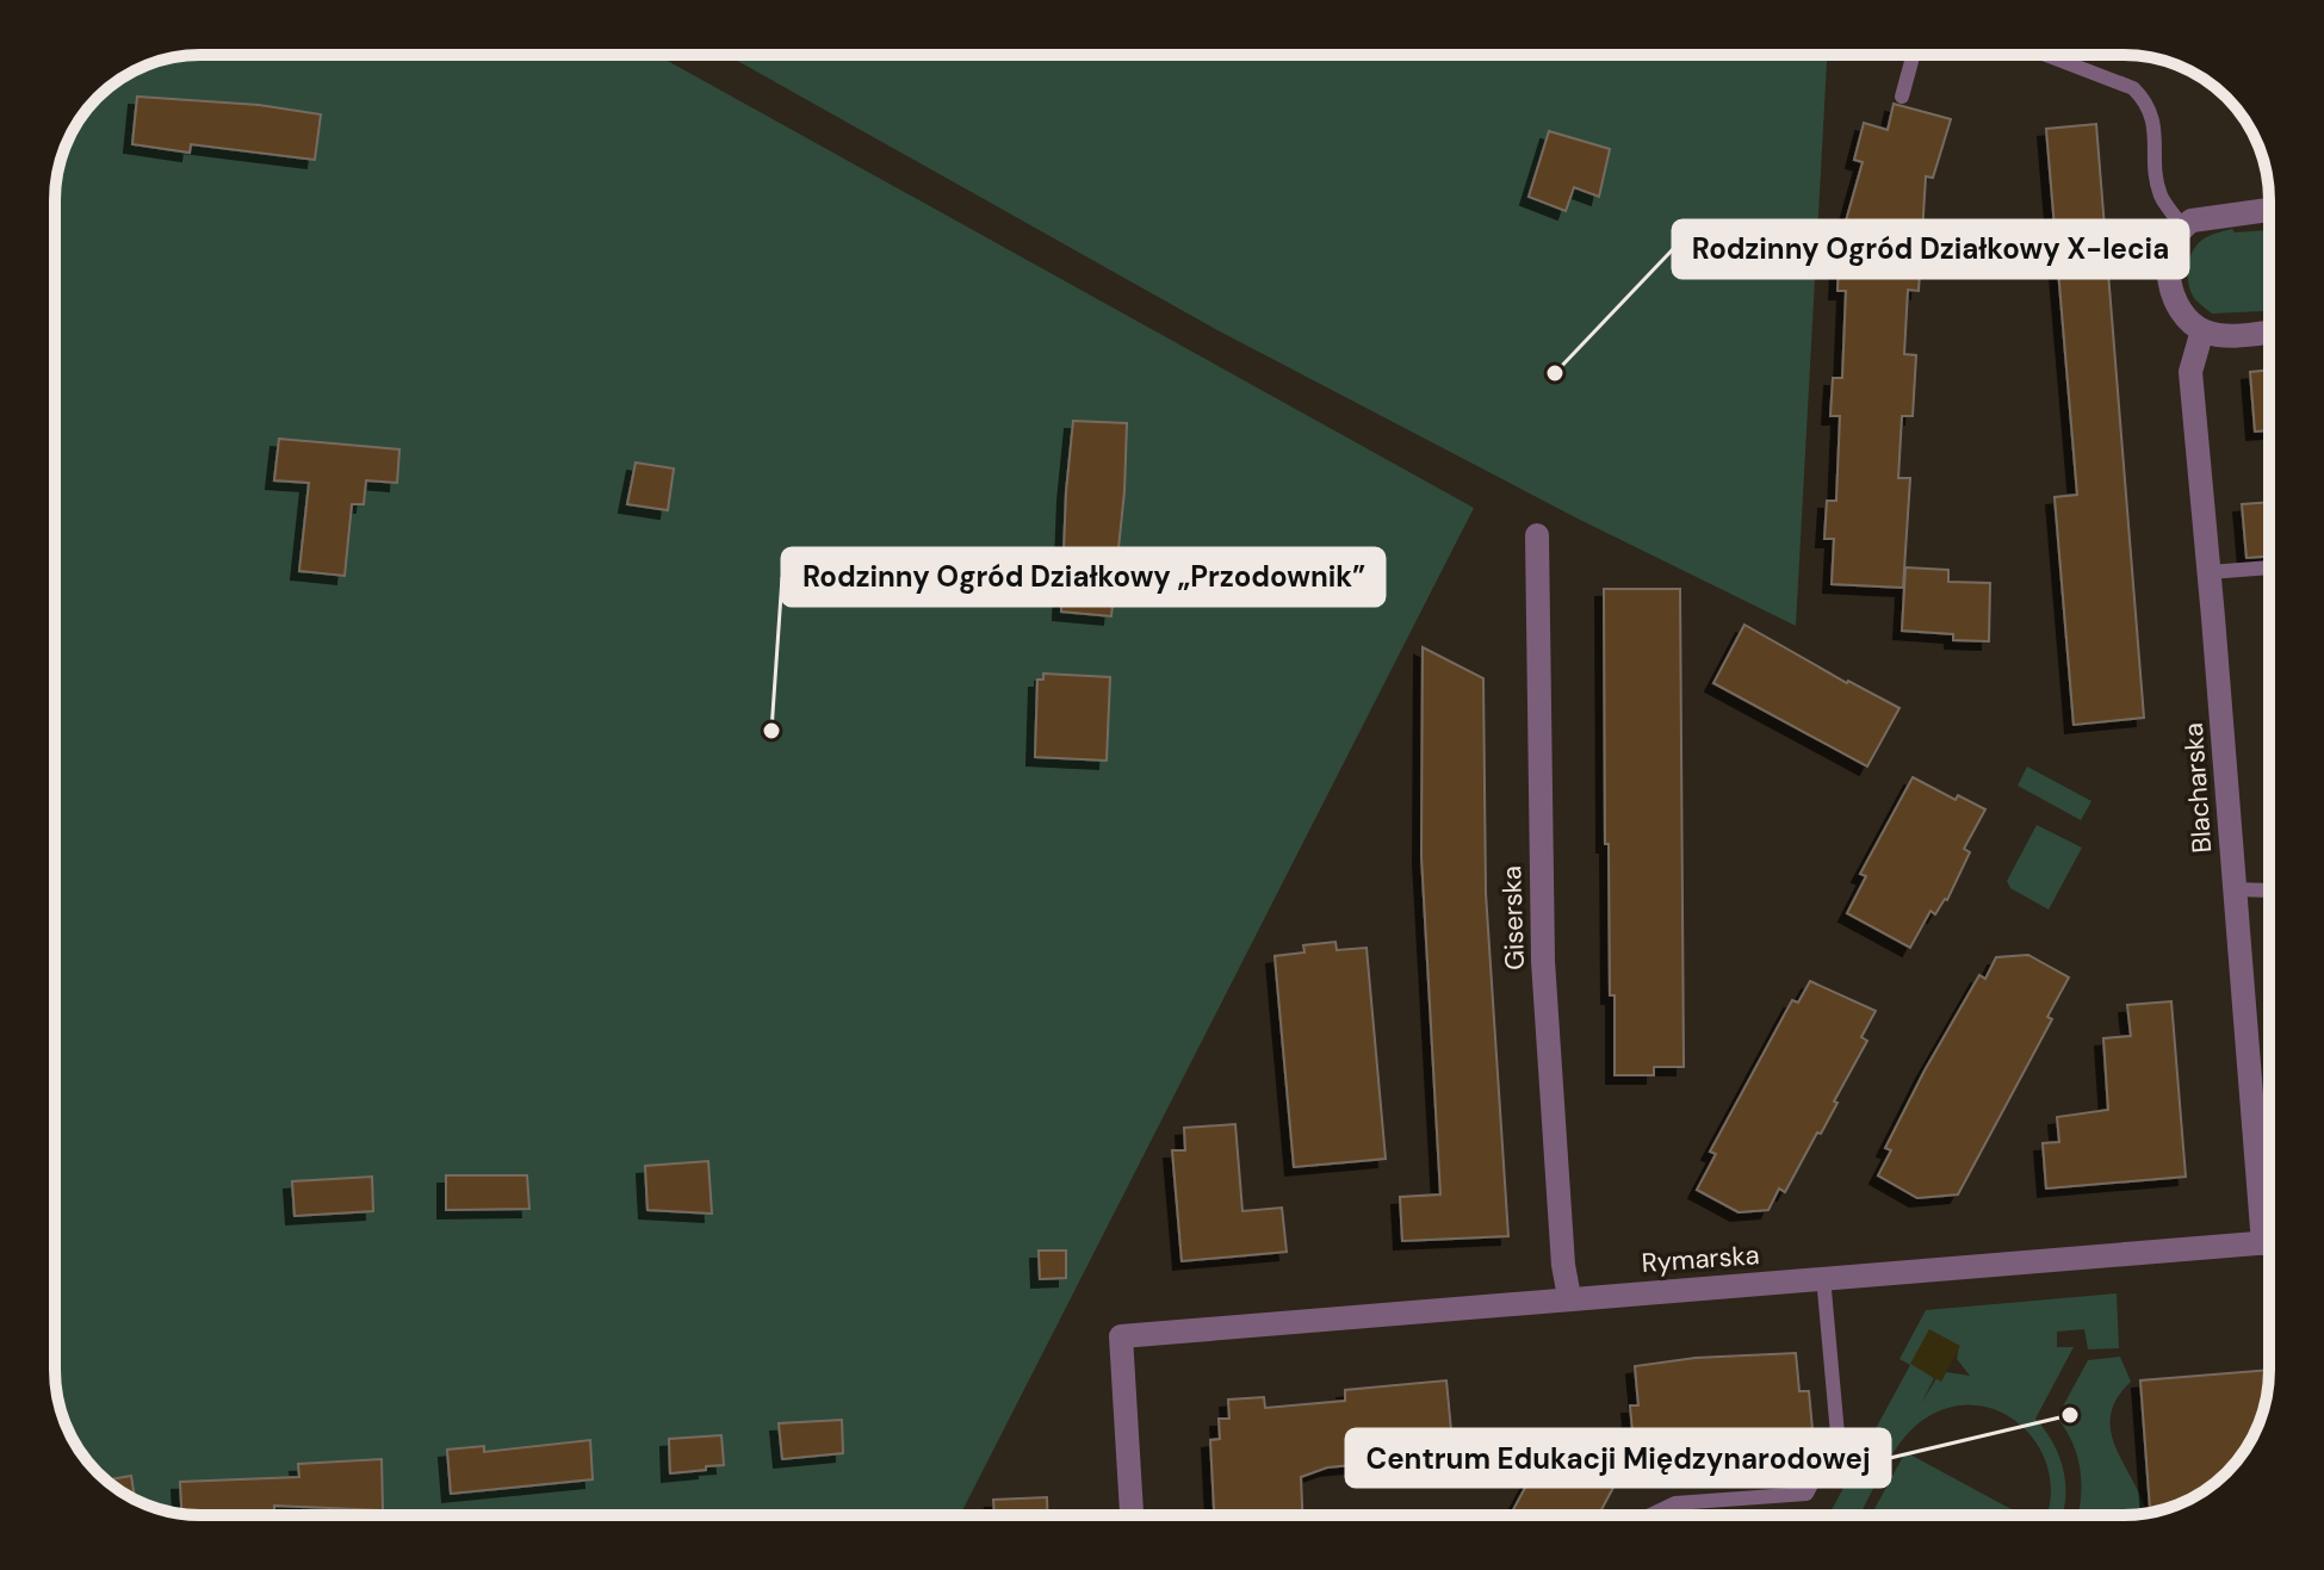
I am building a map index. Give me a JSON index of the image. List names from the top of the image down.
{
  "streets": {
    "street": ["Blacharska", "Giserska", "Rymarska"]
  },
  "crossings": [
    ["Giserska", "Rymarska"]
  ],
  "places": ["Rodzinny Ogród Działkowy X-lecia", "Rodzinny Ogród Działkowy „Przodownik”", "Centrum Edukacji Międzynarodowej"]
}
